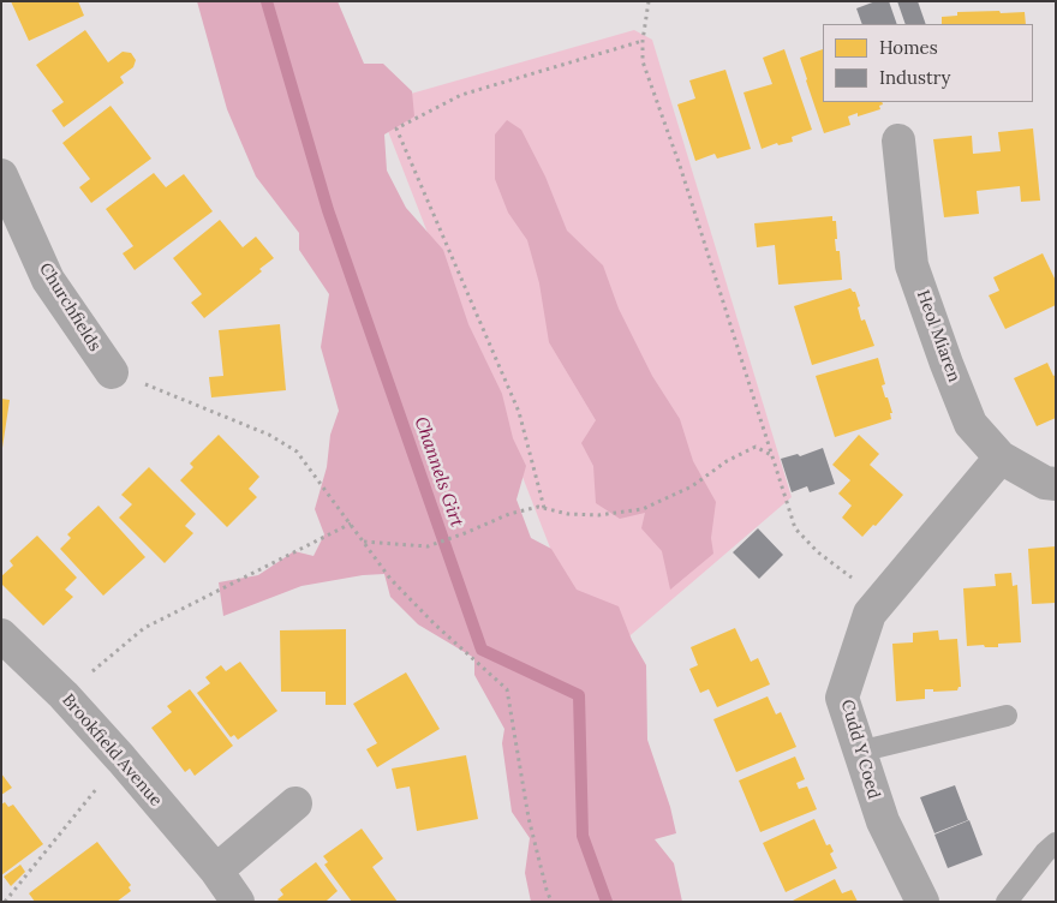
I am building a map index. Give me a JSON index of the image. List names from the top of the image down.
{
  "streets": {
    "street": [
      "Churchfields",
      "Heol Miaren",
      "Cudd Y Coed",
      "Brookfield Avenue"
    ]
  },
  "crossings": [
    ["Heol Miaren", "Cudd Y Coed"]
  ],
  "water": ["Channels Girt"],
  "legend": ["Homes", "Industry"]
}
